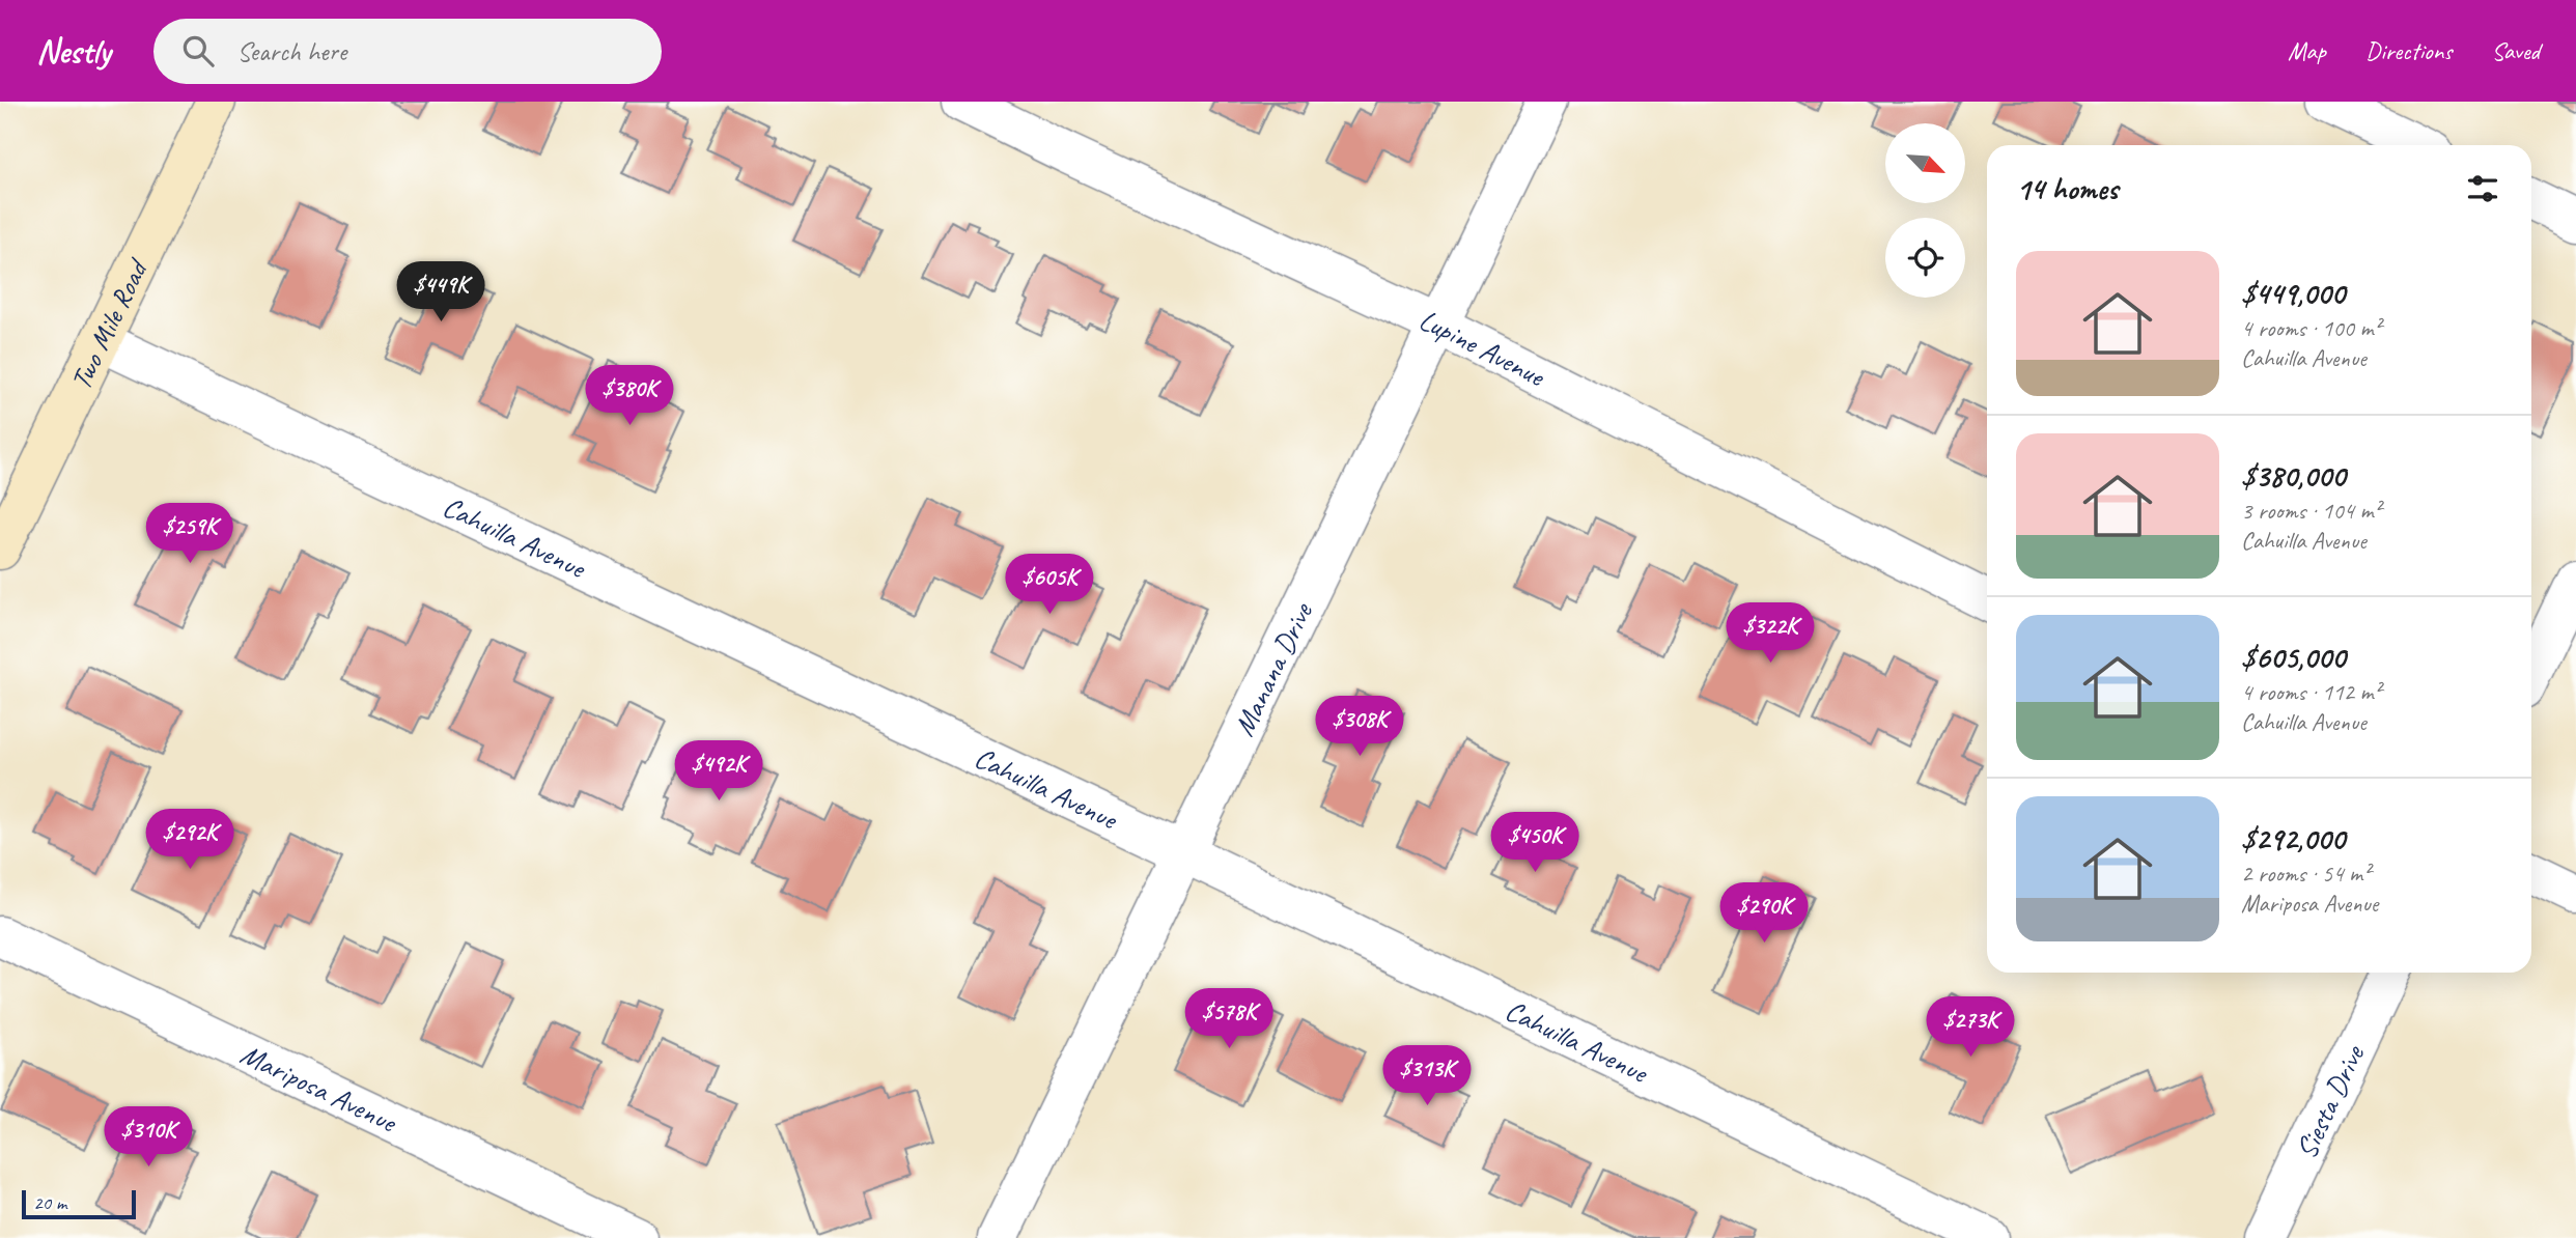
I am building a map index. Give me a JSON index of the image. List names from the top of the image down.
{
  "streets": {
    "main road": ["Two Mile Road"],
    "street": [
      "Lupine Avenue",
      "Cahuilla Avenue",
      "Manana Drive",
      "Mariposa Avenue",
      "Siesta Drive"
    ]
  },
  "crossings": [
    ["Two Mile Road", "Cahuilla Avenue"],
    ["Lupine Avenue", "Manana Drive"],
    ["Cahuilla Avenue", "Manana Drive"]
  ],
  "scale_bar": "20 m",
  "north": "bottom right",
  "page": {
    "header": "Nestly",
    "search": "Search here",
    "nav": ["Map", "Directions", "Saved"],
    "heading": "14 homes",
    "list": [
      {
        "name": "$449,000",
        "note": "4 rooms · 100 m² · Cahuilla Avenue"
      },
      {
        "name": "$380,000",
        "note": "3 rooms · 104 m² · Cahuilla Avenue"
      },
      {
        "name": "$605,000",
        "note": "4 rooms · 112 m² · Cahuilla Avenue"
      },
      {
        "name": "$292,000",
        "note": "2 rooms · 54 m² · Mariposa Avenue"
      }
    ],
    "price": [
      "$449K",
      "$380K",
      "$259K",
      "$605K",
      "$322K",
      "$308K",
      "$492K",
      "$292K",
      "$450K",
      "$290K",
      "$578K",
      "$273K",
      "$313K",
      "$310K"
    ],
    "scale": "20 m"
  }
}
